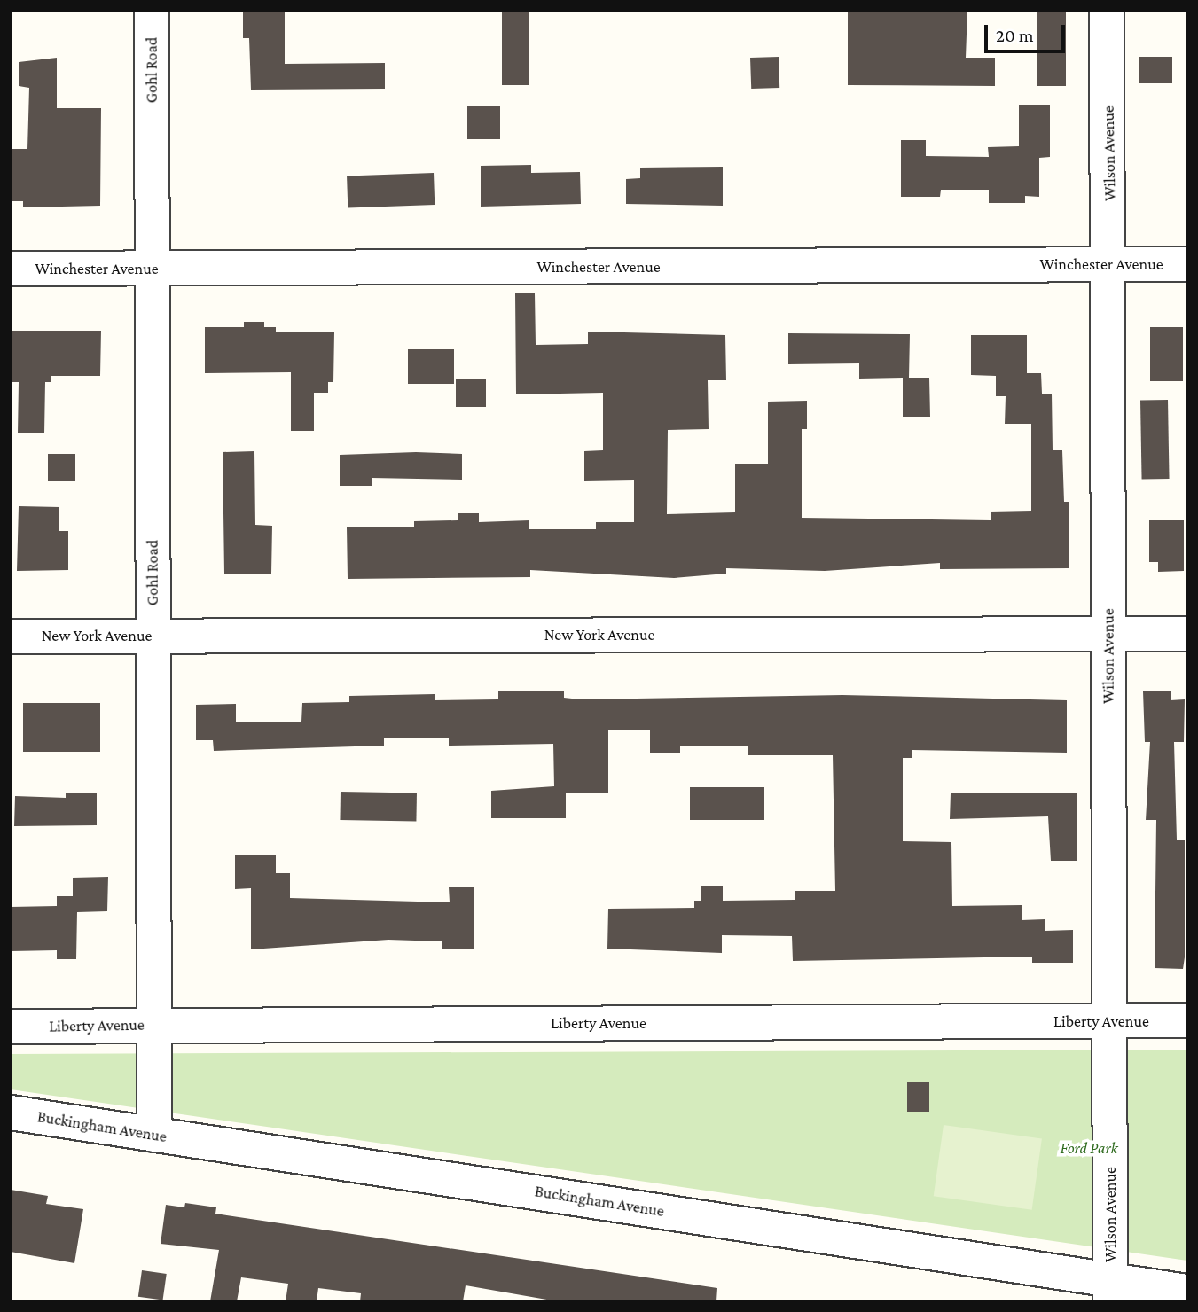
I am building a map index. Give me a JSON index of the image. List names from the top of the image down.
{
  "streets": {
    "street": [
      "Gohl Road",
      "Wilson Avenue",
      "Winchester Avenue",
      "New York Avenue",
      "Liberty Avenue",
      "Buckingham Avenue"
    ]
  },
  "crossings": [
    ["Gohl Road", "Winchester Avenue"],
    ["Gohl Road", "New York Avenue"],
    ["Gohl Road", "Liberty Avenue"],
    ["Gohl Road", "Buckingham Avenue"],
    ["Wilson Avenue", "Winchester Avenue"],
    ["Wilson Avenue", "New York Avenue"],
    ["Wilson Avenue", "Liberty Avenue"],
    ["Wilson Avenue", "Buckingham Avenue"]
  ],
  "parks": ["Ford Park"],
  "scale_bar": "20 m"
}
